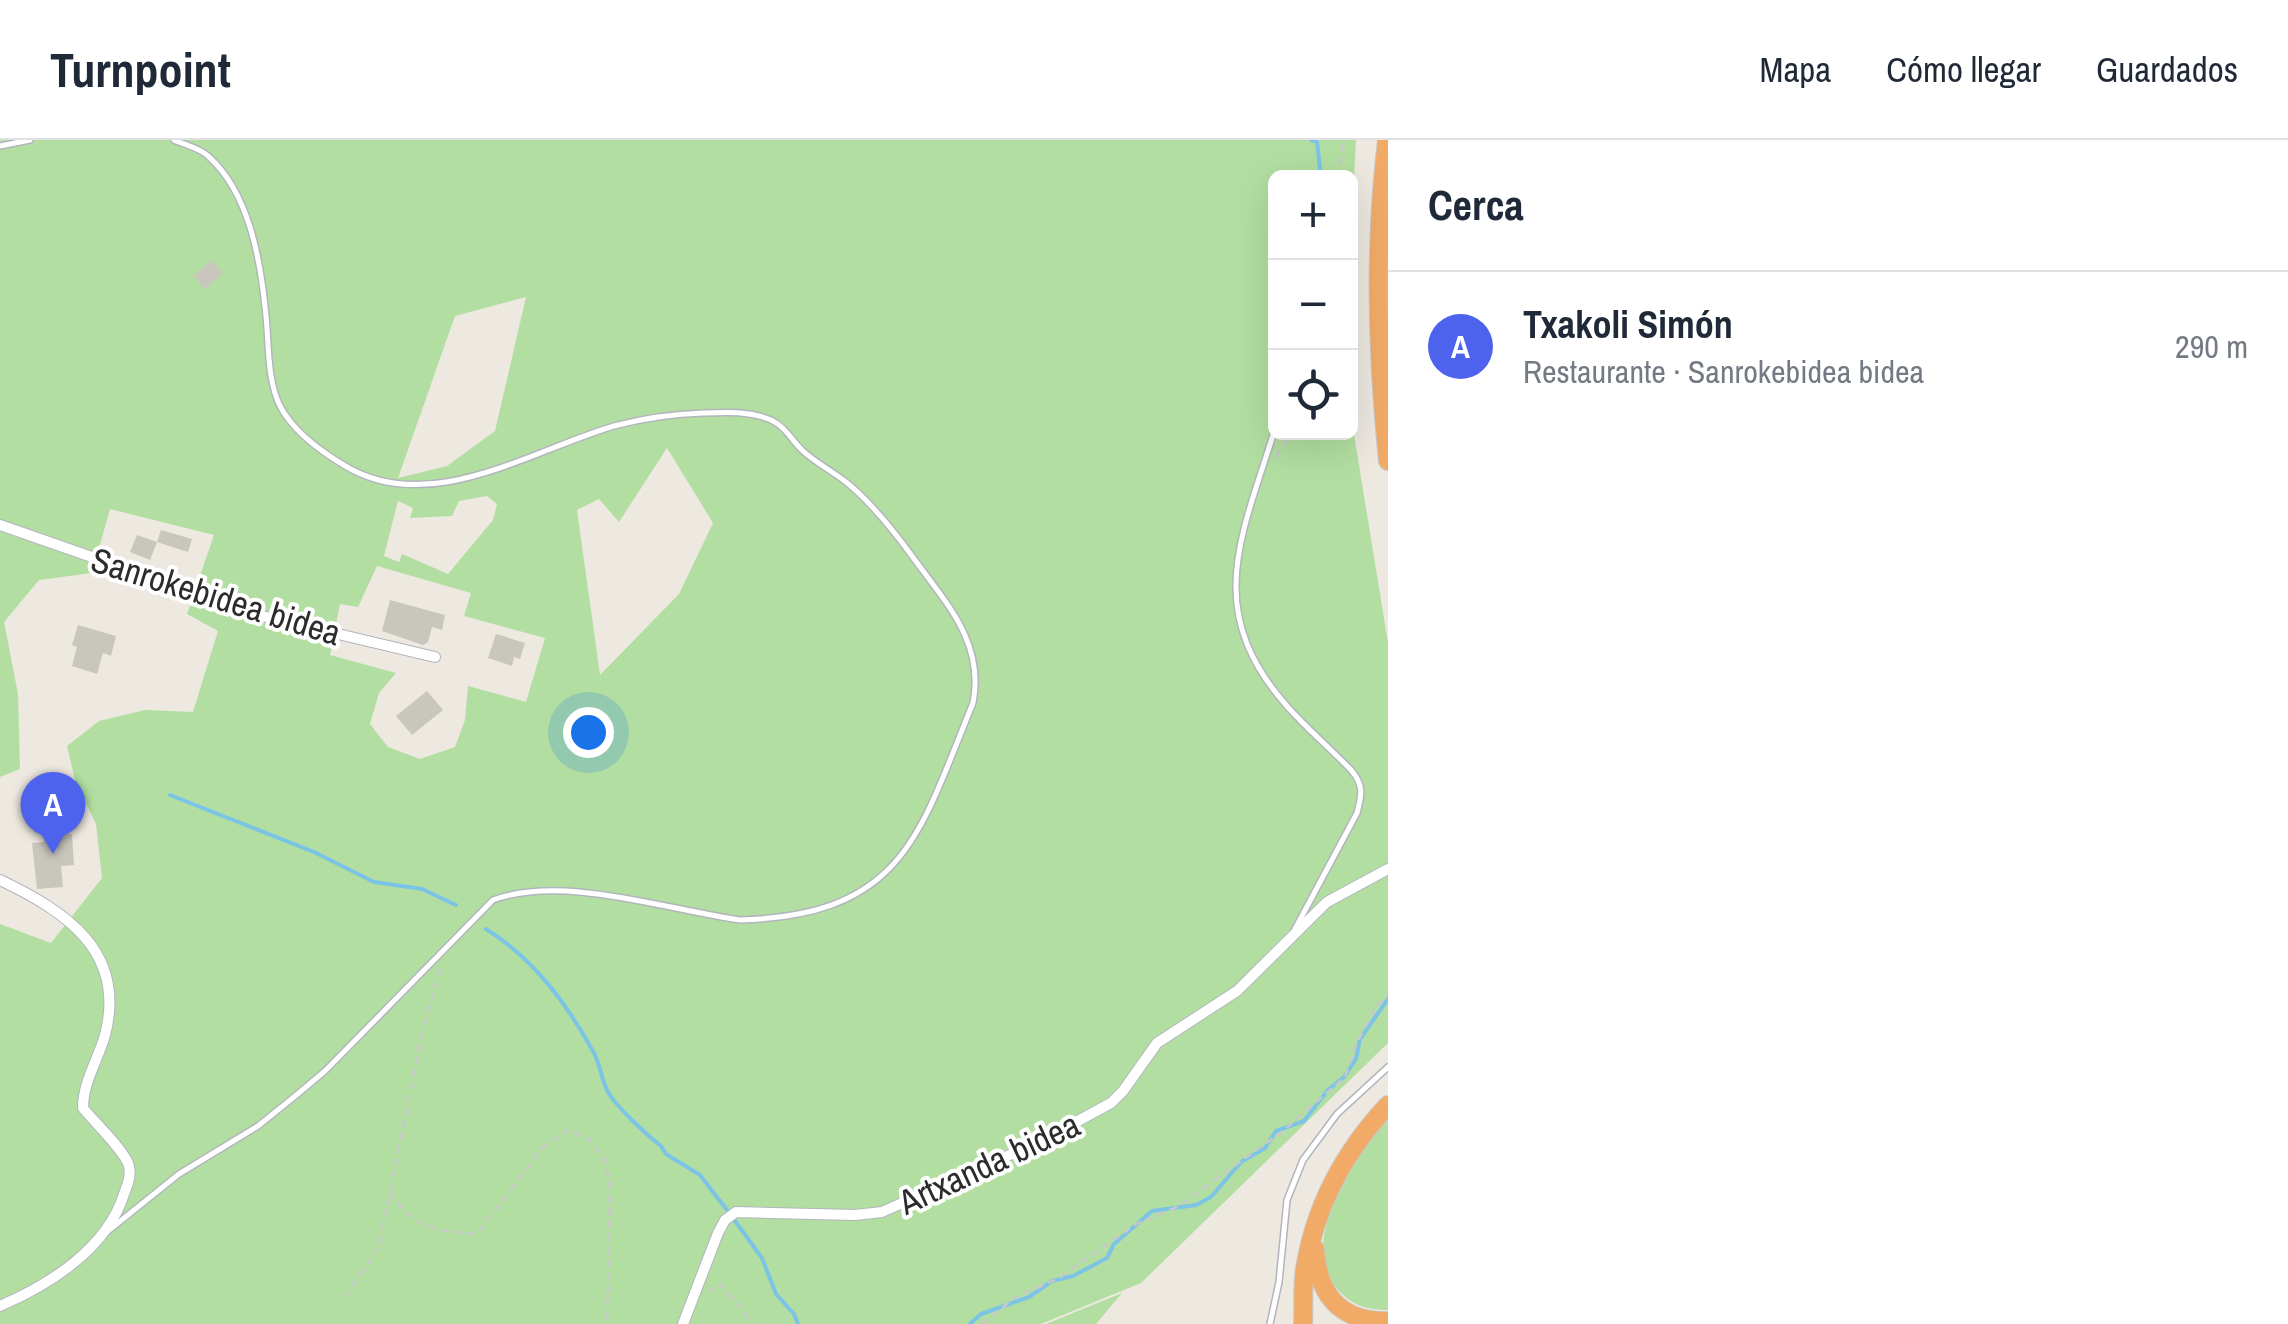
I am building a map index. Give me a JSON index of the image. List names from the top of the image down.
{
  "streets": {
    "street": ["Sanrokebidea bidea", "Artxanda bidea"]
  },
  "page": {
    "header": "Turnpoint",
    "nav": ["Mapa", "Cómo llegar", "Guardados"],
    "heading": "Cerca",
    "map_buttons": ["+", "−"],
    "list": [
      {
        "mark": "A",
        "name": "Txakoli Simón",
        "note": "Restaurante · Sanrokebidea bidea",
        "value": "290 m"
      }
    ],
    "pins": "A"
  }
}
